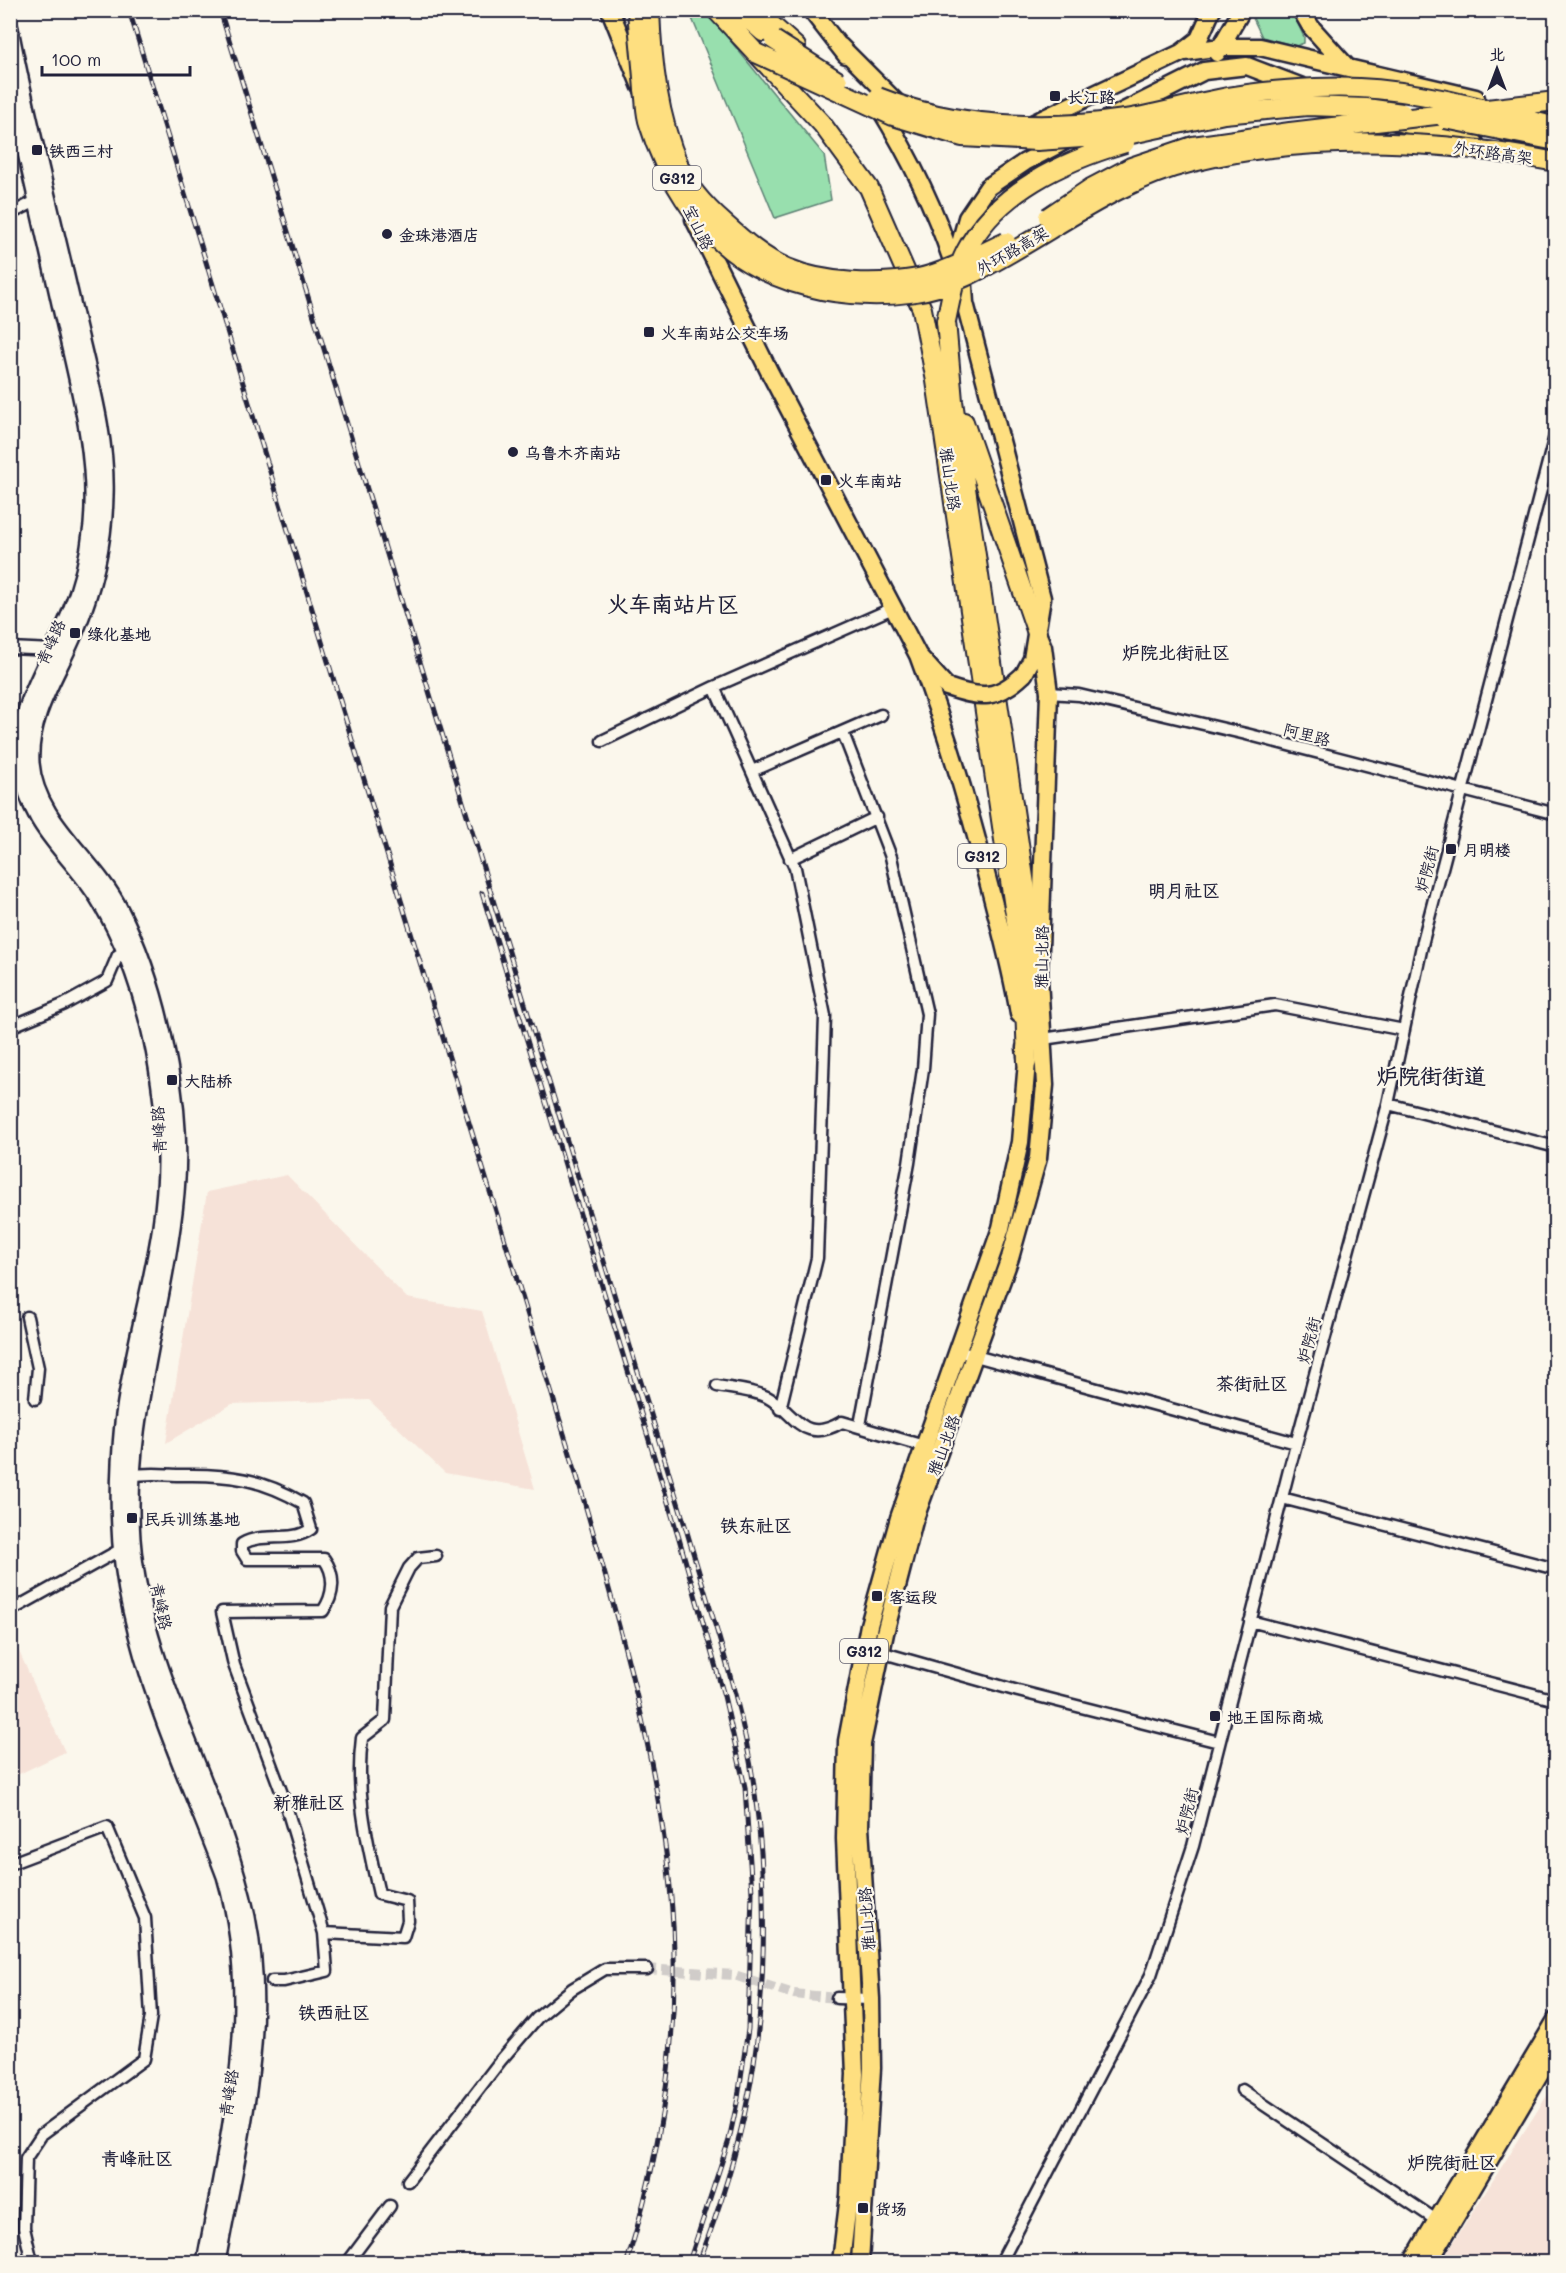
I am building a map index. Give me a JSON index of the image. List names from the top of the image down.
{
  "streets": {
    "highway": ["外环路高架", "雅山北路"],
    "main road": ["G312", "宝山路", "青峰路"],
    "street": ["阿里路", "炉院街"]
  },
  "crossings": [
    ["G312", "宝山路"],
    ["G312", "雅山北路"],
    ["雅山北路", "阿里路"],
    ["阿里路", "炉院街"]
  ],
  "districts": [
    "火车南站片区",
    "炉院北街社区",
    "明月社区",
    "炉院街街道",
    "茶街社区",
    "铁东社区",
    "新雅社区",
    "铁西社区",
    "青峰社区",
    "炉院街社区"
  ],
  "places": {
    "transit": [
      "长江路",
      "铁西三村",
      "火车南站公交车场",
      "火车南站",
      "绿化基地",
      "月明楼",
      "大陆桥",
      "民兵训练基地",
      "客运段",
      "地王国际商城",
      "货场"
    ],
    "other": ["金珠港酒店", "乌鲁木齐南站"]
  },
  "scale_bar": "100 m",
  "north": "top"
}
